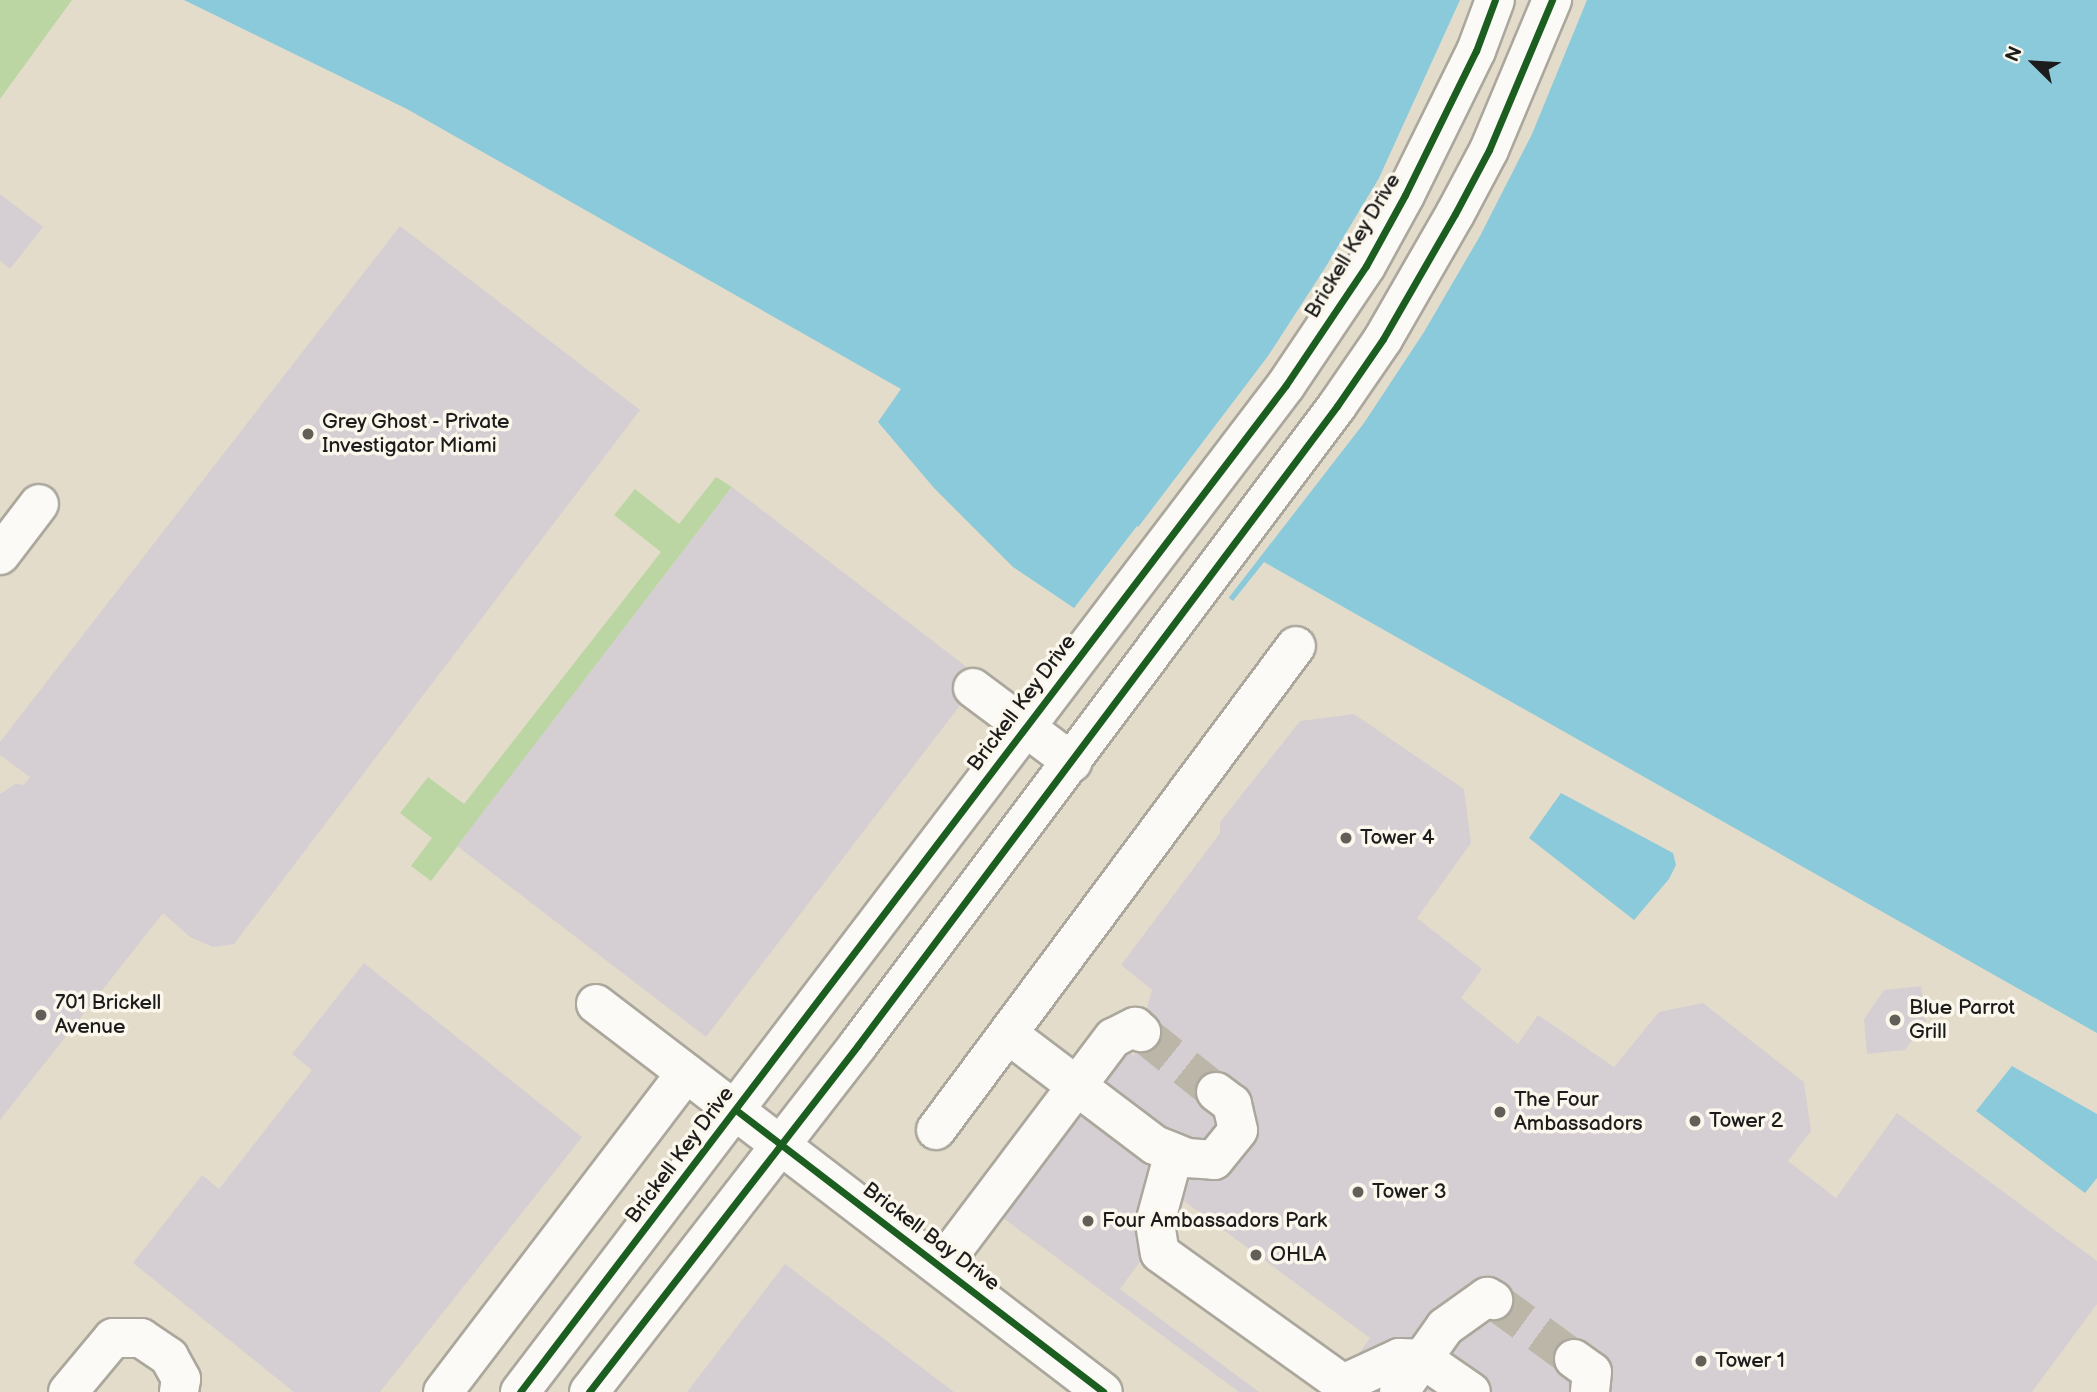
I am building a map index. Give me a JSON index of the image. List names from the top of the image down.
{
  "streets": {
    "street": ["Brickell Key Drive", "Brickell Bay Drive"]
  },
  "crossings": [
    ["Brickell Key Drive", "Brickell Bay Drive"]
  ],
  "places": [
    "Grey Ghost - Private Investigator Miami",
    "Tower 4",
    "701 Brickell Avenue",
    "Blue Parrot Grill",
    "The Four Ambassadors",
    "Tower 2",
    "Tower 3",
    "Four Ambassadors Park",
    "OHLA",
    "Tower 1"
  ],
  "north": "top left"
}
